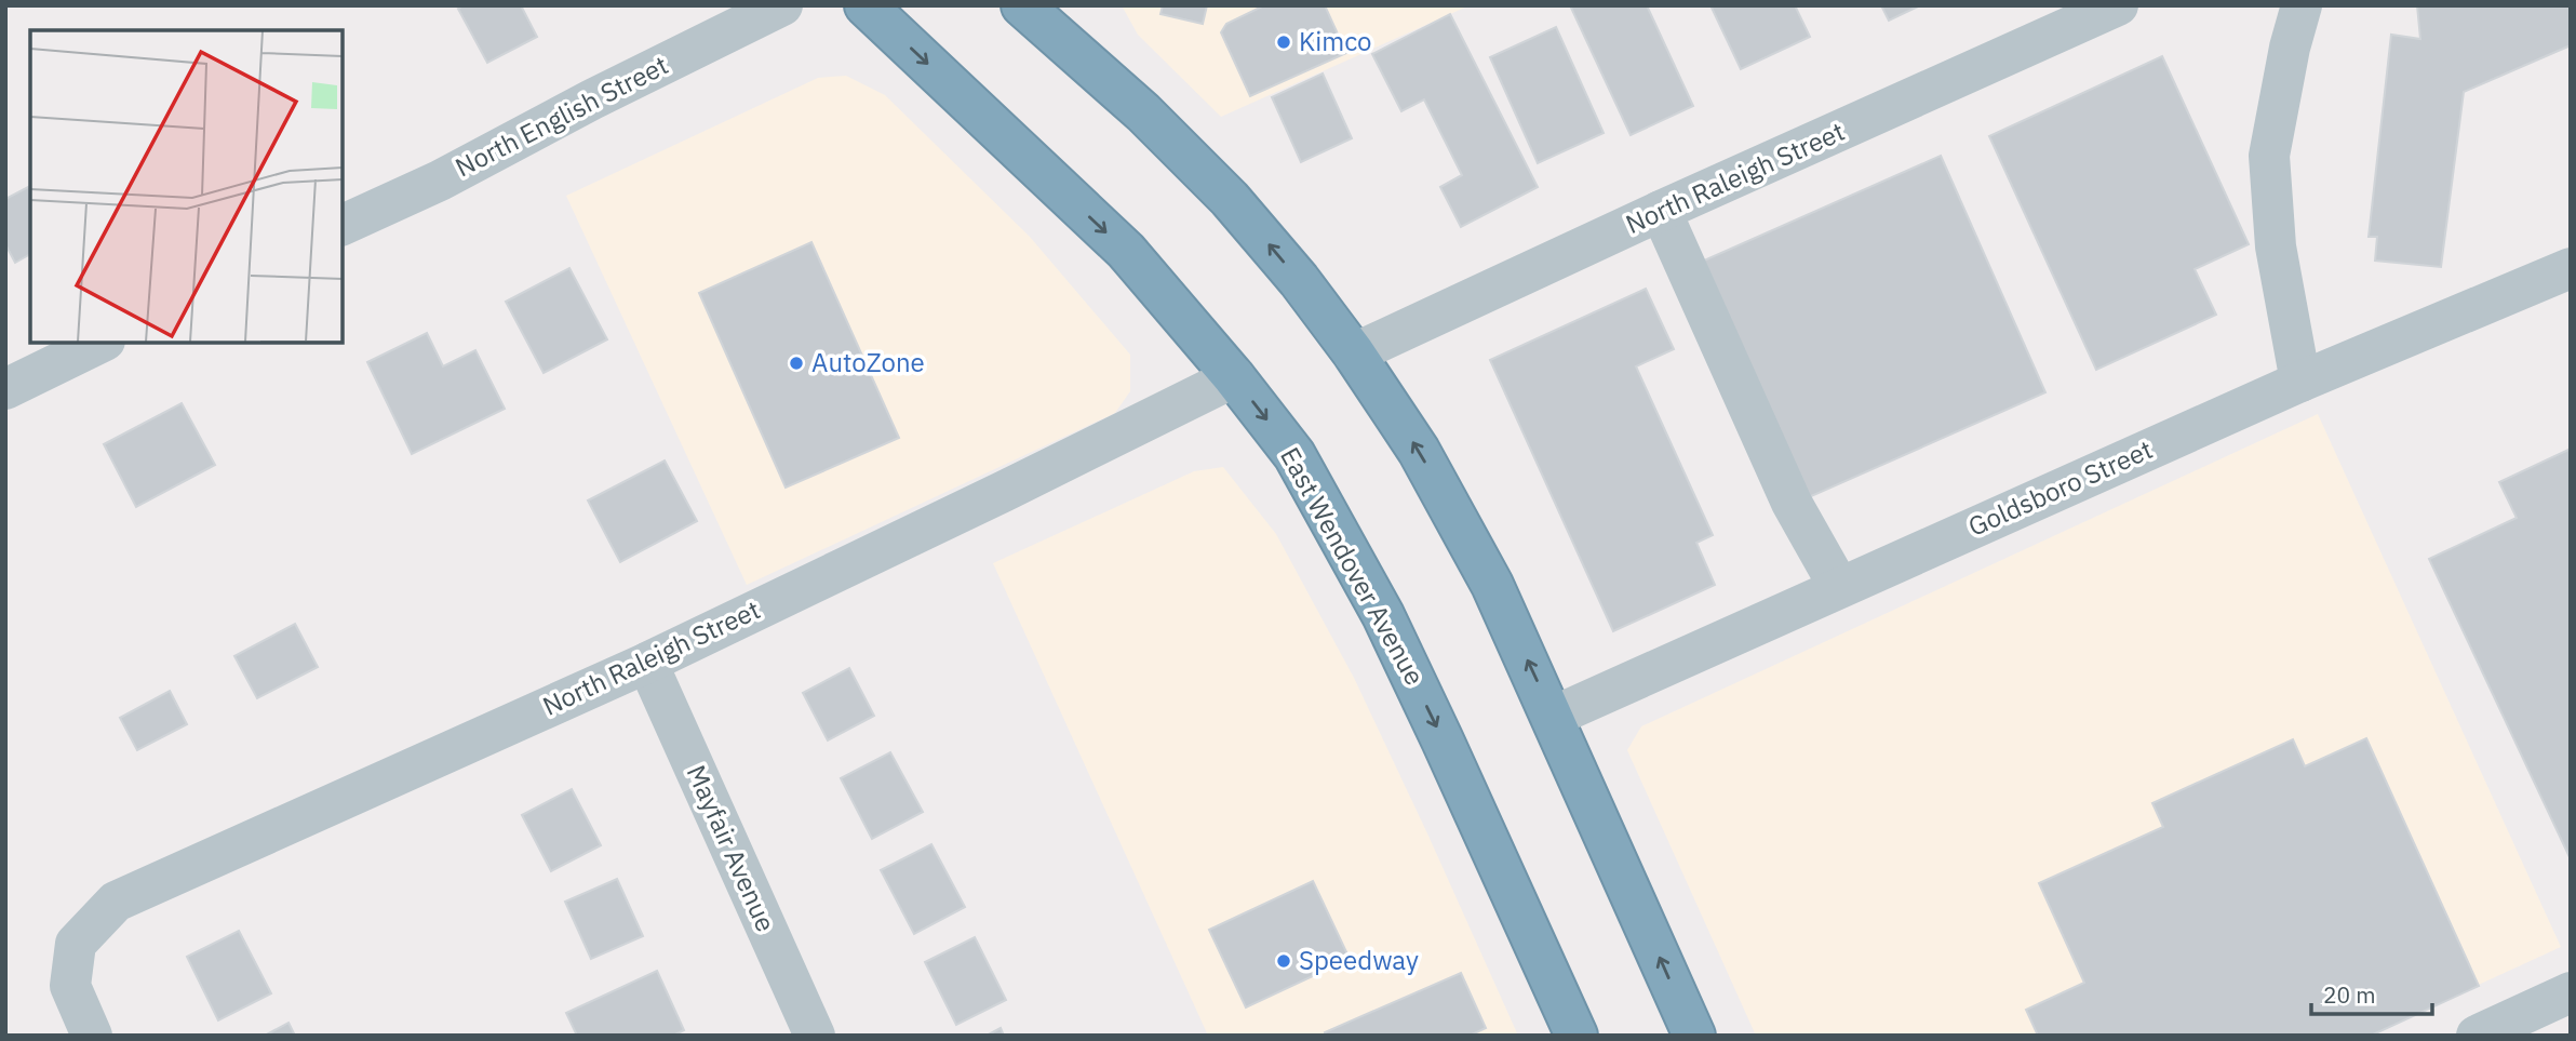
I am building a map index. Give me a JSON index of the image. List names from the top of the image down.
{
  "streets": {
    "highway": ["East Wendover Avenue"],
    "street": [
      "North English Street",
      "North Raleigh Street",
      "Goldsboro Street",
      "Mayfair Avenue"
    ]
  },
  "crossings": [
    ["North Raleigh Street", "East Wendover Avenue"],
    ["North Raleigh Street", "Mayfair Avenue"]
  ],
  "places": ["Kimco", "AutoZone", "Speedway"],
  "scale_bar": "20 m"
}
